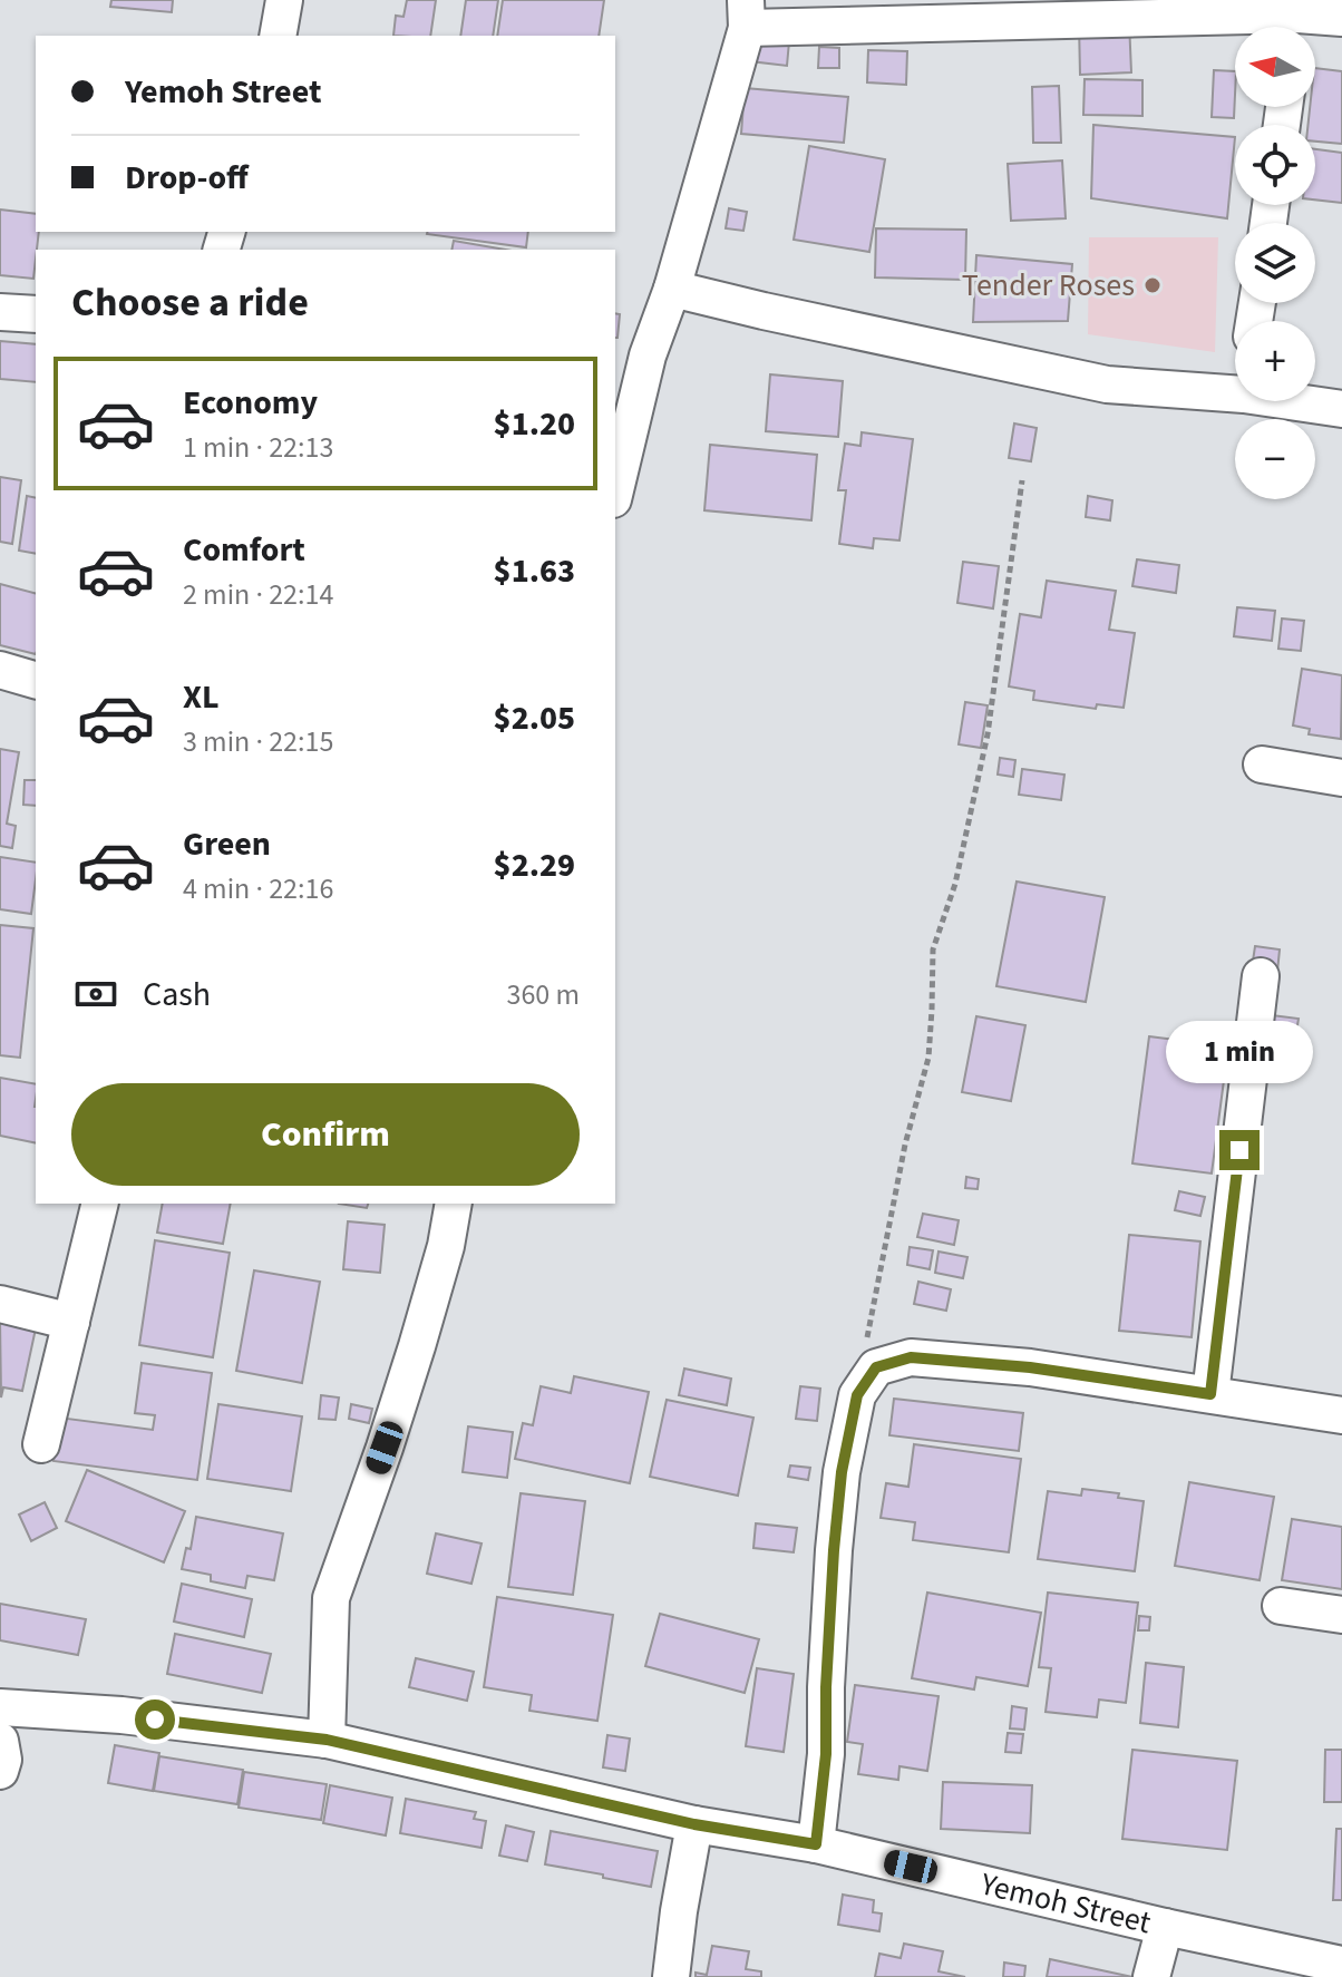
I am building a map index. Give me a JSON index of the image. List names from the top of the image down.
{
  "streets": {
    "street": ["Yemoh Street"]
  },
  "places": ["Tender Roses"],
  "north": "left",
  "page": {
    "map_buttons": ["+", "−"],
    "banner": ["Yemoh Street", "Drop-off"],
    "heading": "Choose a ride",
    "list": [
      {
        "name": "Economy",
        "note": "1 min · 22:13",
        "value": "$1.20"
      },
      {
        "name": "Comfort",
        "note": "2 min · 22:14",
        "value": "$1.63"
      },
      {
        "name": "XL",
        "note": "3 min · 22:15",
        "value": "$2.05"
      },
      {
        "name": "Green",
        "note": "4 min · 22:16",
        "value": "$2.29"
      }
    ],
    "pay": ["Cash", "360 m"],
    "bubble": "1 min",
    "buttons": "Confirm"
  }
}
